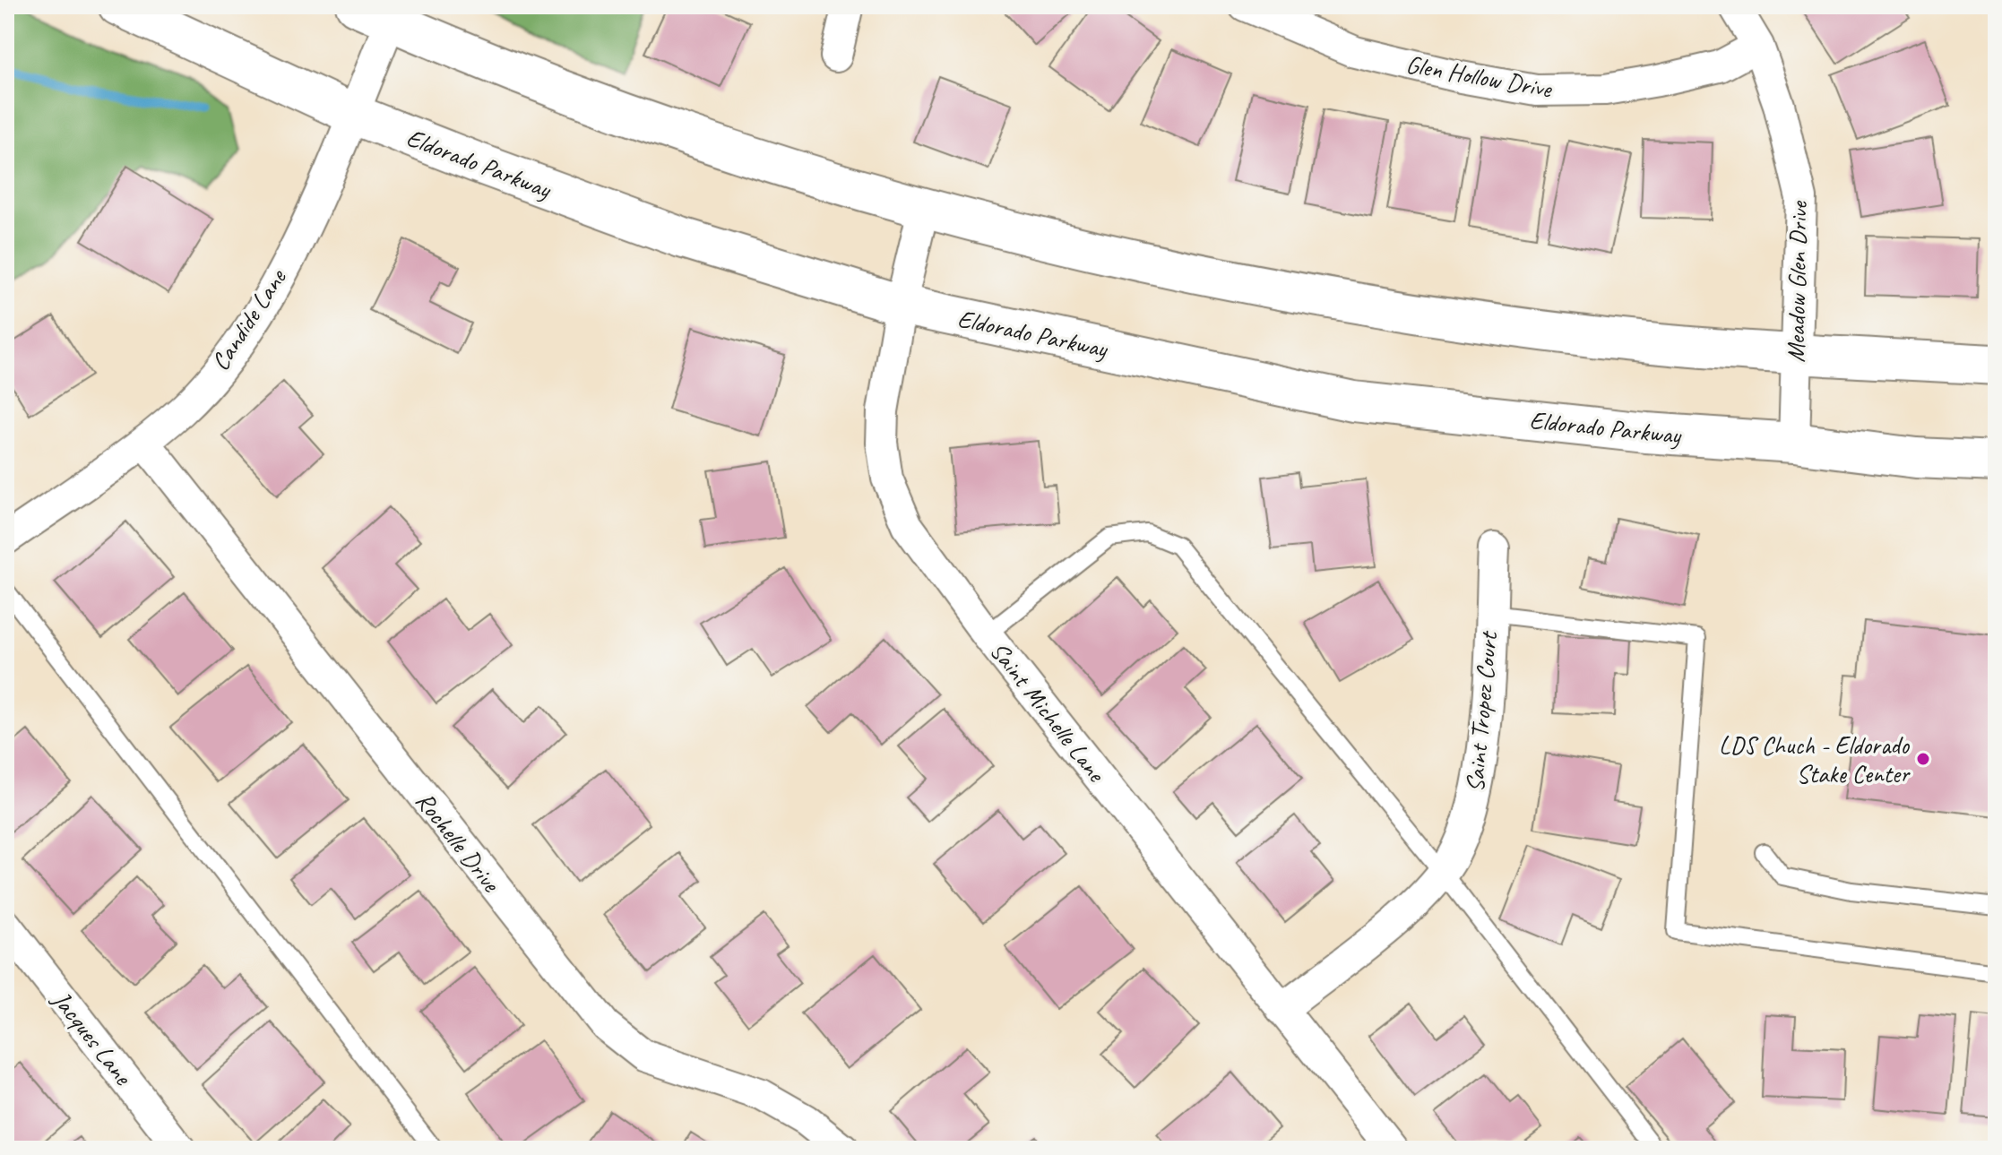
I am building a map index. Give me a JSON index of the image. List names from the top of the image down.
{
  "streets": {
    "main road": ["Eldorado Parkway"],
    "street": [
      "Glen Hollow Drive",
      "Meadow Glen Drive",
      "Candide Lane",
      "Saint Michelle Lane",
      "Saint Tropez Court",
      "Rochelle Drive",
      "Jacques Lane"
    ]
  },
  "crossings": [
    ["Glen Hollow Drive", "Meadow Glen Drive"],
    ["Eldorado Parkway", "Meadow Glen Drive"],
    ["Eldorado Parkway", "Candide Lane"],
    ["Eldorado Parkway", "Saint Michelle Lane"],
    ["Candide Lane", "Rochelle Drive"],
    ["Saint Michelle Lane", "Saint Tropez Court"]
  ],
  "places": ["LDS Chuch - Eldorado Stake Center"]
}
